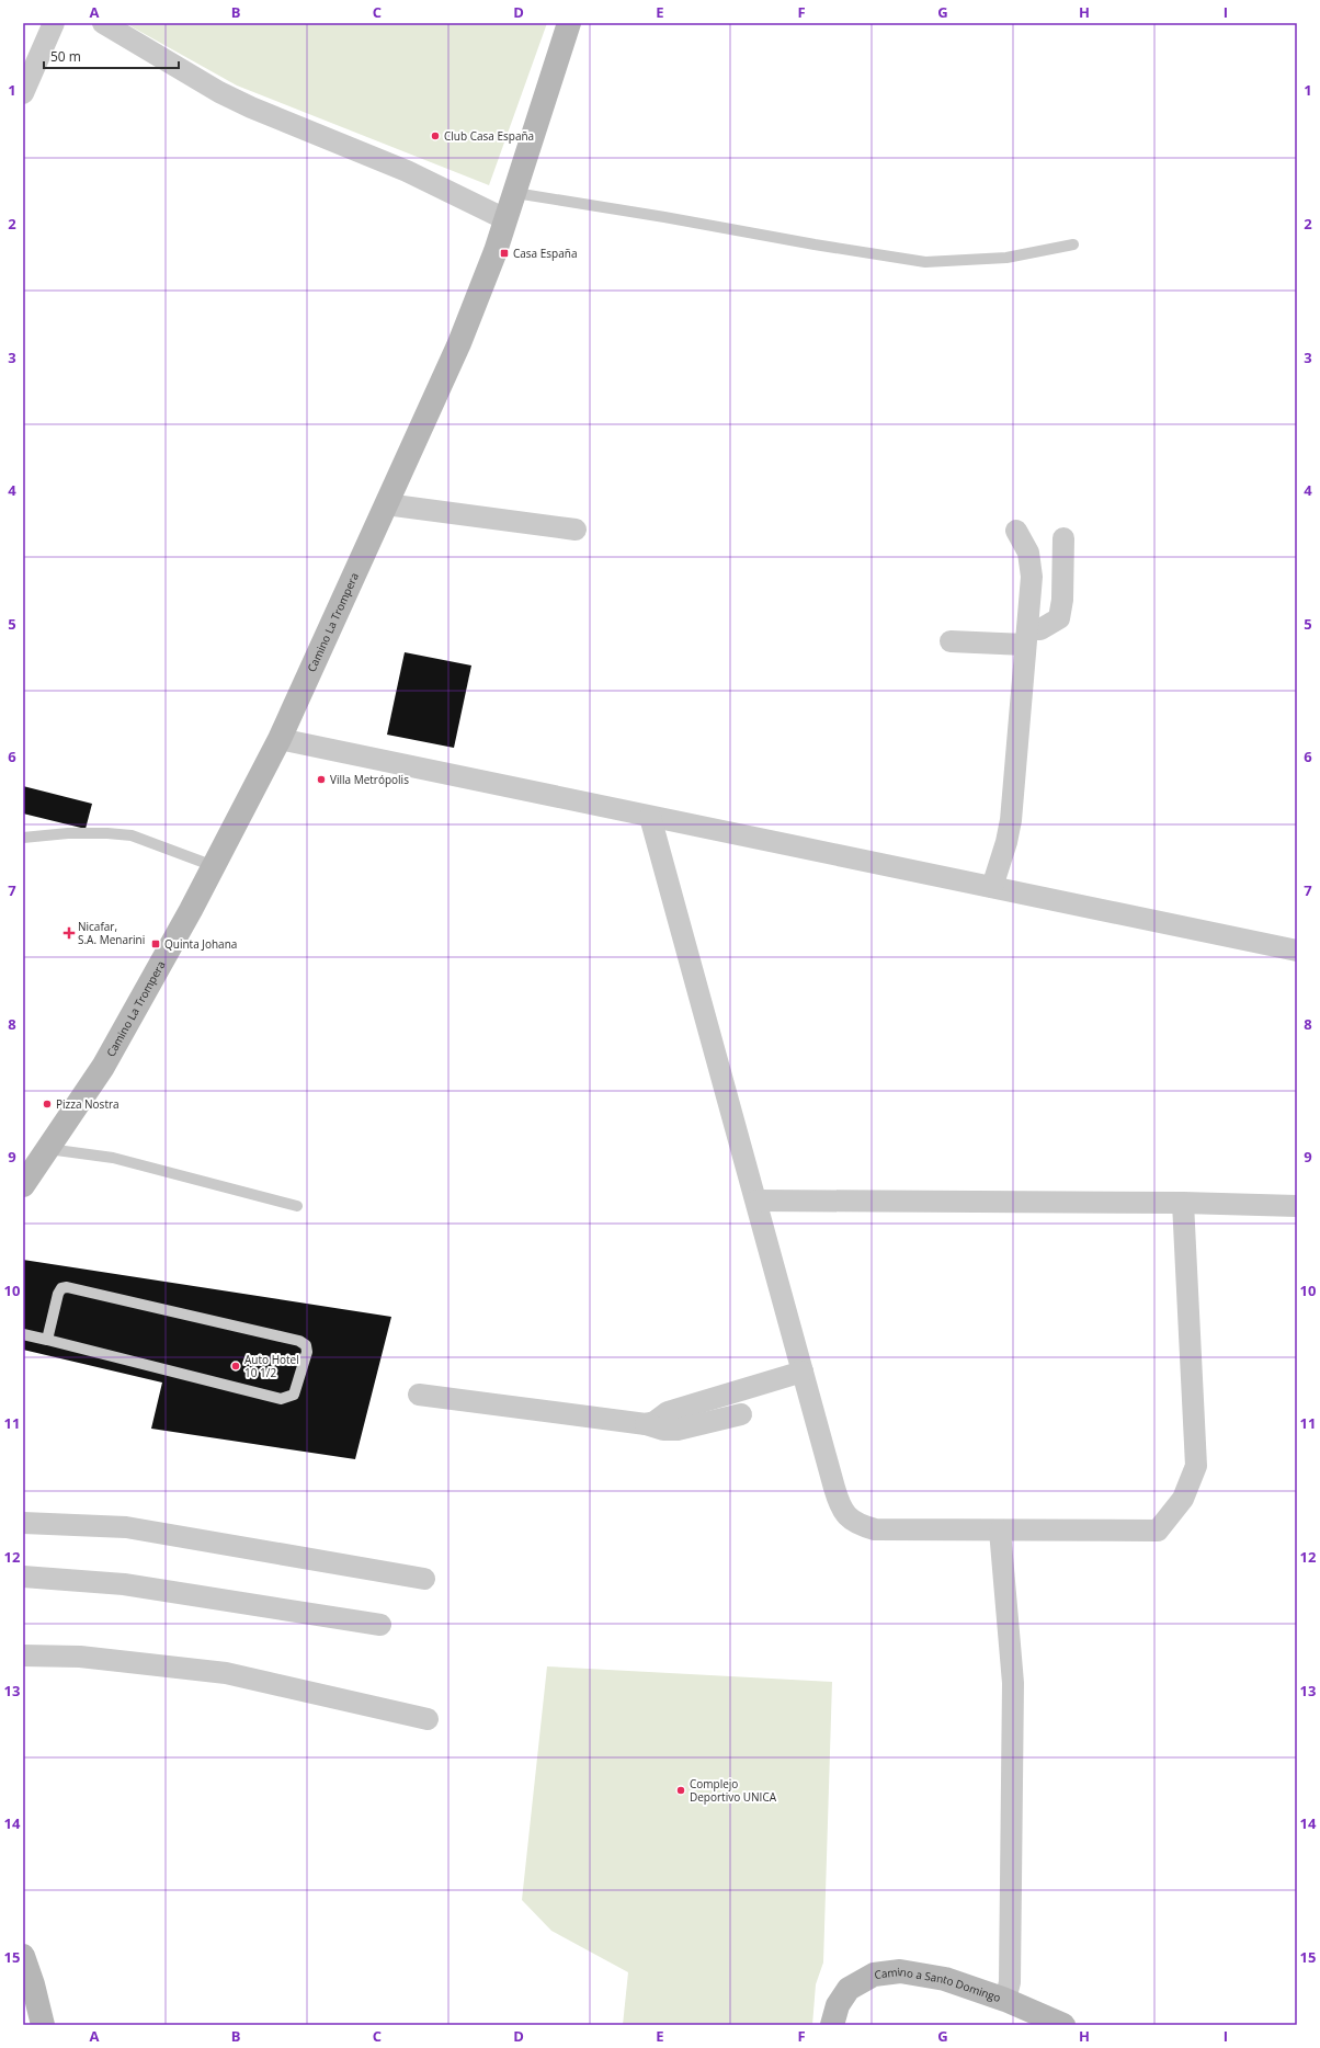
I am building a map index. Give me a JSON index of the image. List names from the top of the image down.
{
  "streets": {
    "street": ["Camino La Trompera", "Camino a Santo Domingo"]
  },
  "places": {
    "other": [
      "Club Casa España",
      "Villa Metrópolis",
      "Pizza Nostra",
      "Auto Hotel 10 1/2",
      "Complejo Deportivo UNICA"
    ],
    "transit": ["Casa España", "Quinta Johana"],
    "health": ["Nicafar, S.A. Menarini"]
  },
  "scale_bar": "50 m",
  "grid": {
    "columns": [
      "A",
      "B",
      "C",
      "D",
      "E",
      "F",
      "G",
      "H",
      "I"
    ],
    "rows": [
      "1",
      "2",
      "3",
      "4",
      "5",
      "6",
      "7",
      "8",
      "9",
      "10",
      "11",
      "12",
      "13",
      "14",
      "15"
    ]
  }
}
